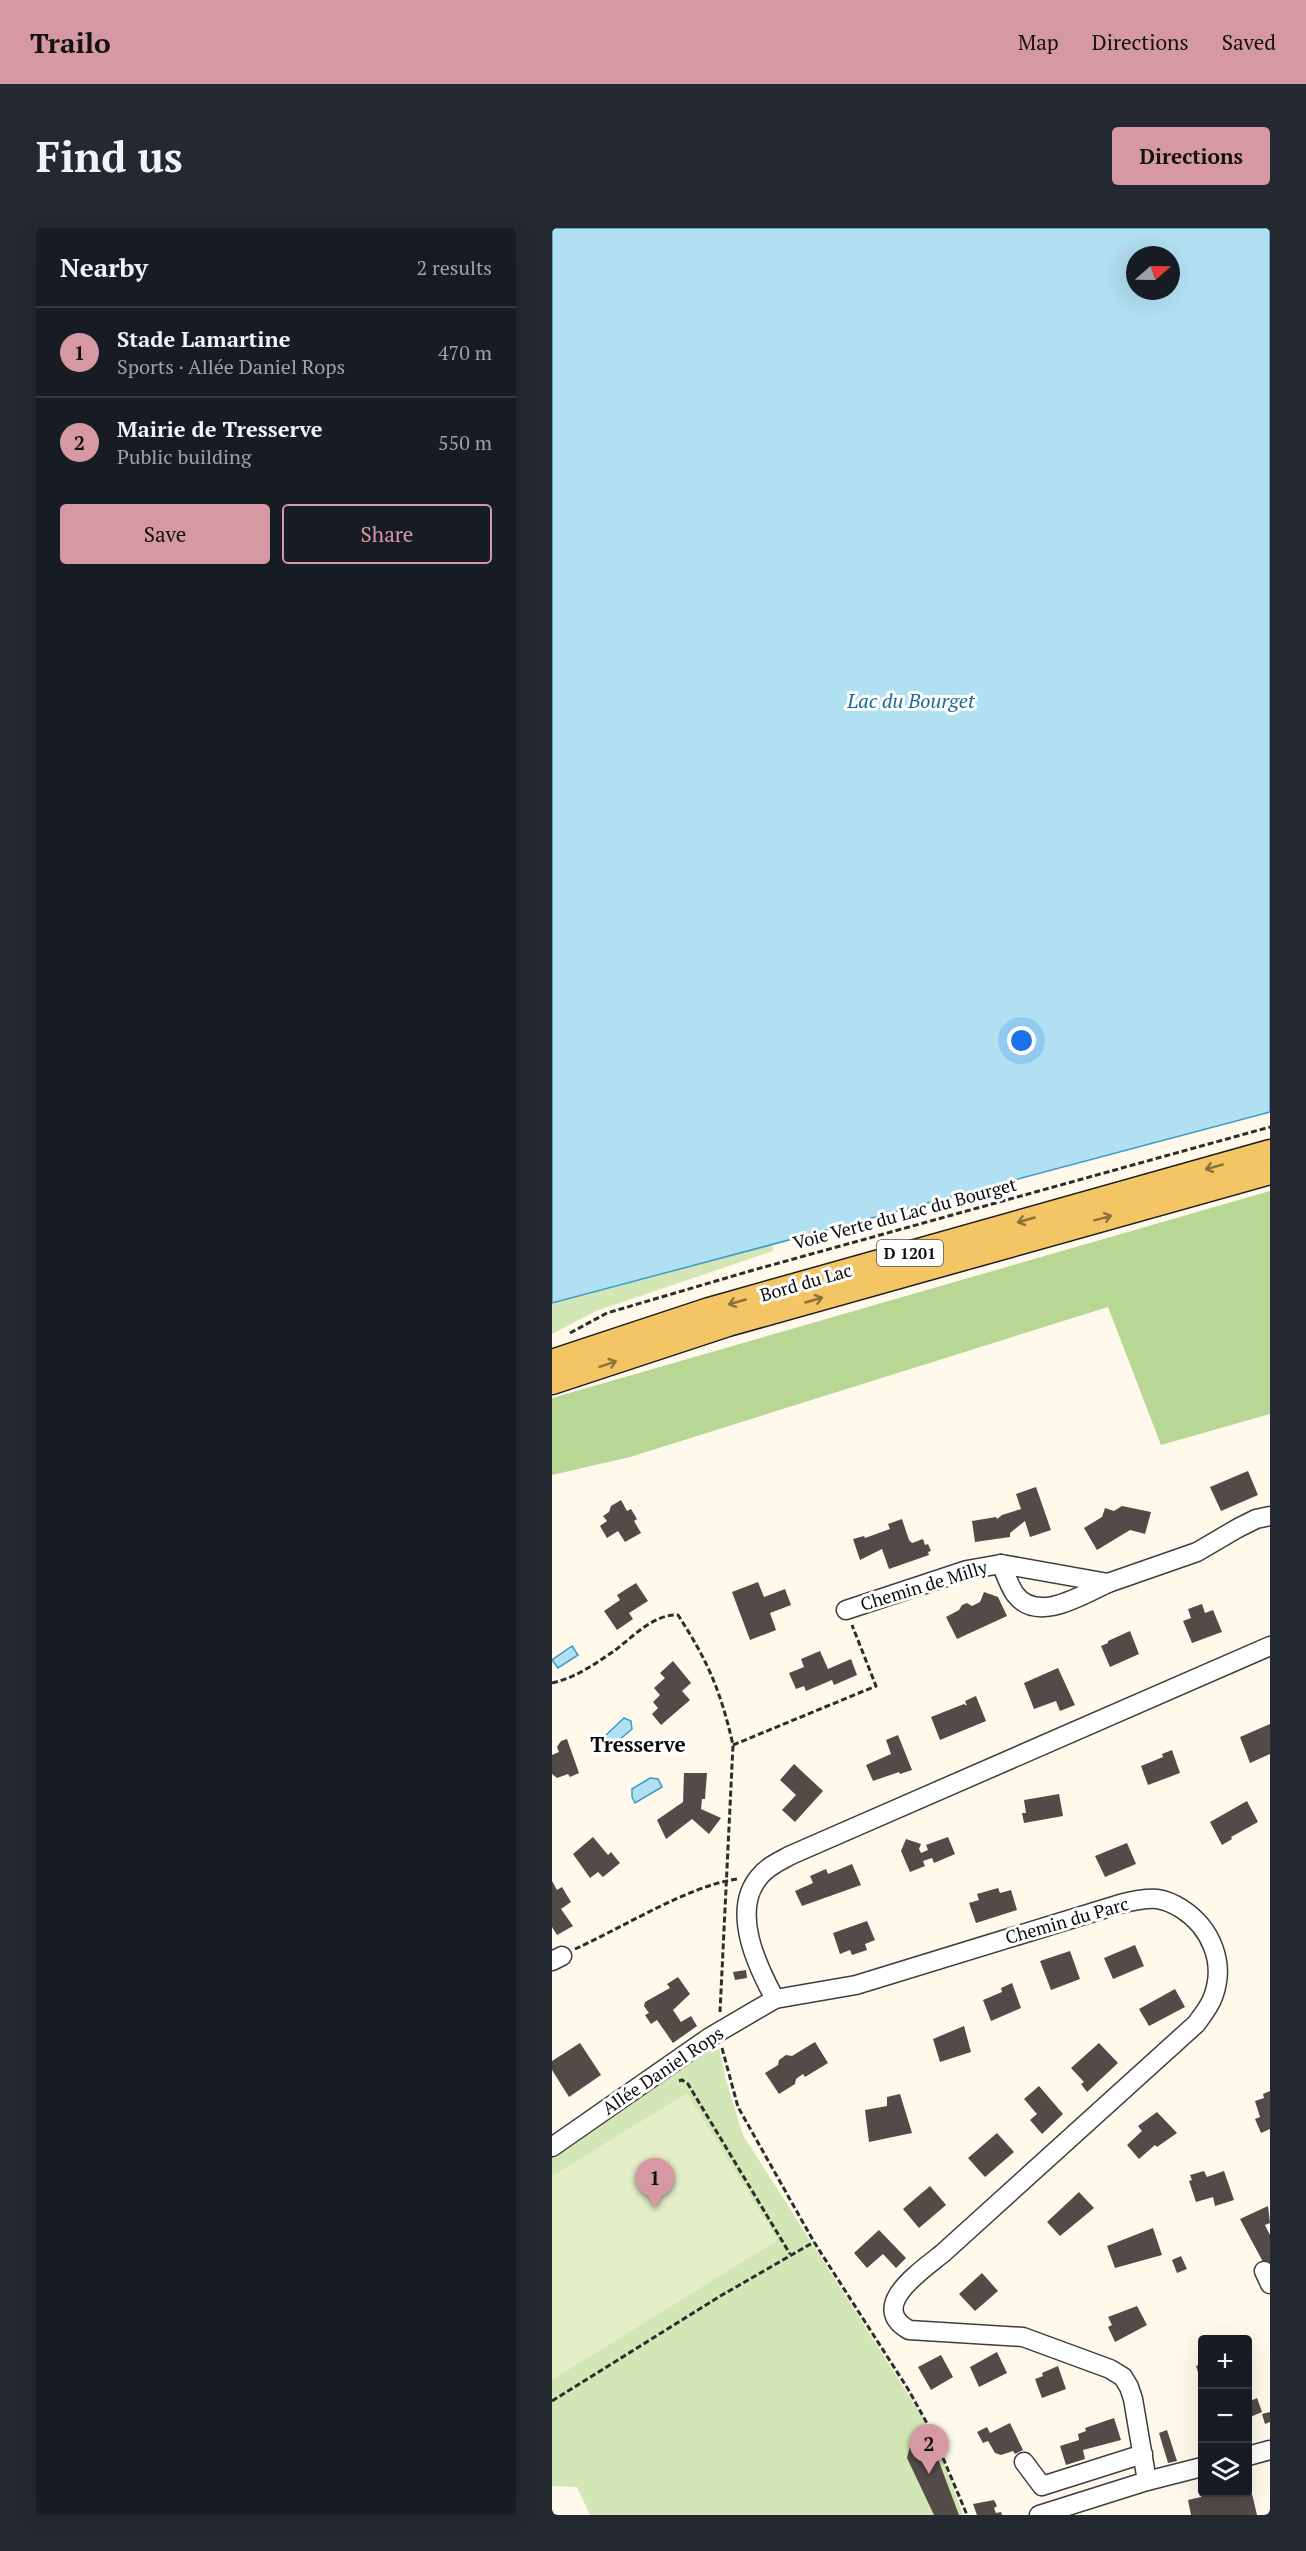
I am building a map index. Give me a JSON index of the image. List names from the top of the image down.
{
  "streets": {
    "main road": ["D 1201", "Bord du Lac"],
    "street": ["Chemin de Milly", "Chemin du Parc", "Allée Daniel Rops"],
    "path": ["Voie Verte du Lac du Bourget"]
  },
  "crossings": [
    ["Chemin du Parc", "Allée Daniel Rops"]
  ],
  "districts": ["Tresserve"],
  "water": ["Lac du Bourget"],
  "north": "right",
  "page": {
    "header": "Trailo",
    "nav": ["Map", "Directions", "Saved"],
    "buttons": [
      "Directions",
      ["Save", "Share"]
    ],
    "title": "Find us",
    "heading": ["Nearby", "2 results"],
    "list": [
      {
        "mark": "1",
        "name": "Stade Lamartine",
        "note": "Sports · Allée Daniel Rops",
        "value": "470 m"
      },
      {
        "mark": "2",
        "name": "Mairie de Tresserve",
        "note": "Public building",
        "value": "550 m"
      }
    ],
    "pins": ["1", "2"],
    "map_buttons": ["+", "−"]
  }
}
